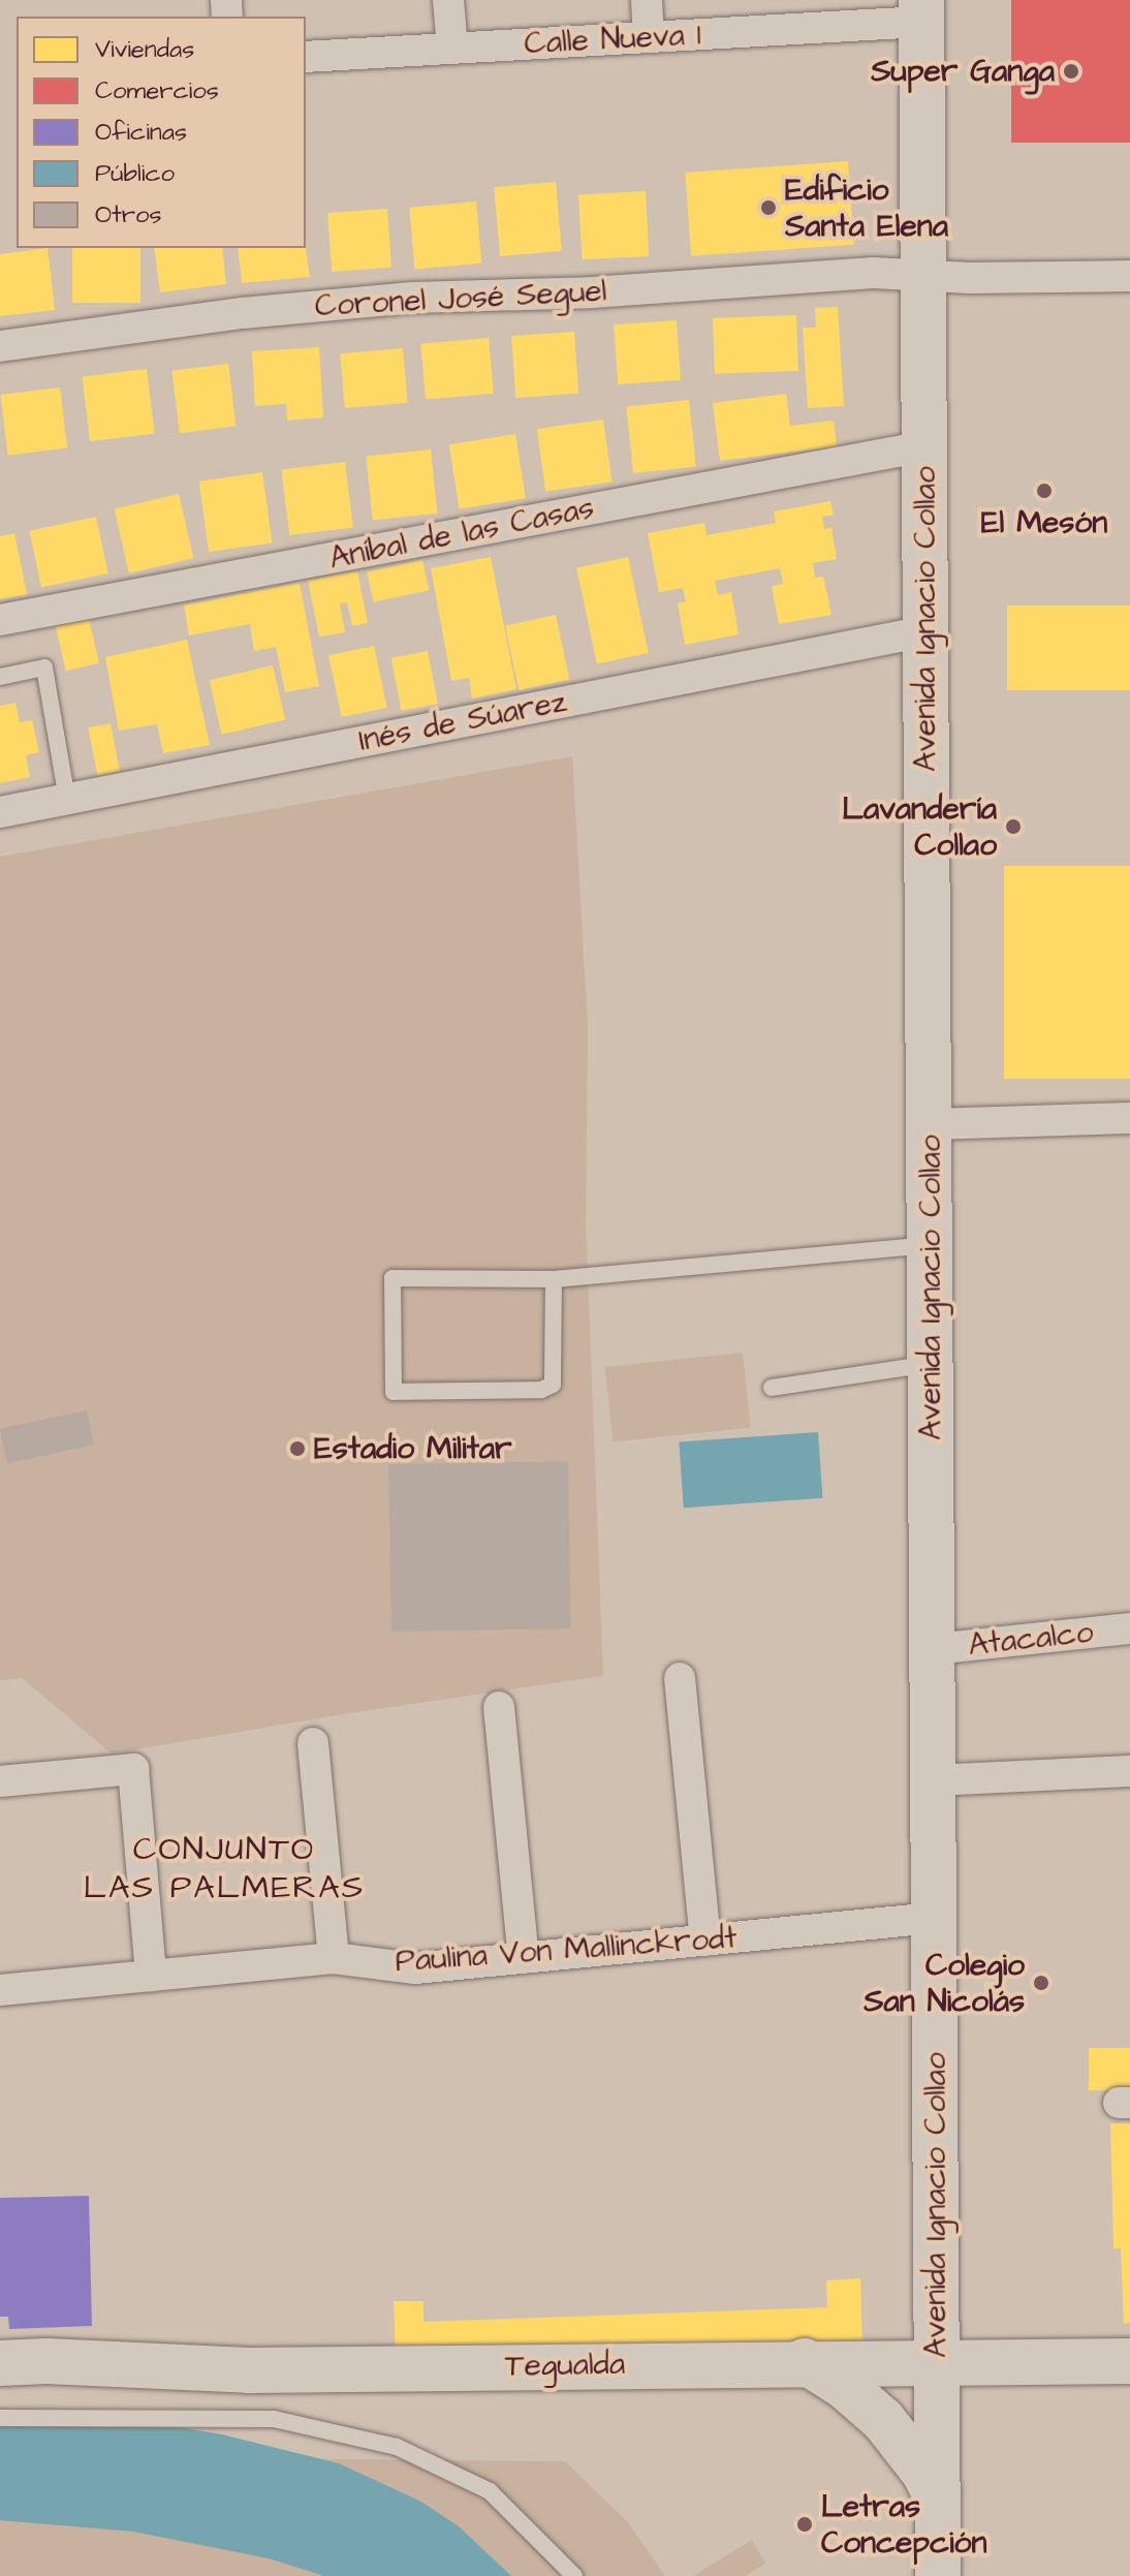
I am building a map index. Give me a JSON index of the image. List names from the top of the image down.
{
  "streets": {
    "main road": ["Avenida Ignacio Collao", "Tegualda"],
    "street": [
      "Calle Nueva 1",
      "Coronel José Seguel",
      "Aníbal de las Casas",
      "Inés de Súarez",
      "Atacalco",
      "Paulina Von Mallinckrodt"
    ]
  },
  "crossings": [
    ["Calle Nueva 1", "Avenida Ignacio Collao"],
    ["Coronel José Seguel", "Avenida Ignacio Collao"],
    ["Aníbal de las Casas", "Avenida Ignacio Collao"],
    ["Avenida Ignacio Collao", "Inés de Súarez"],
    ["Avenida Ignacio Collao", "Atacalco"],
    ["Avenida Ignacio Collao", "Paulina Von Mallinckrodt"],
    ["Avenida Ignacio Collao", "Tegualda"]
  ],
  "districts": ["CONJUNTO LAS PALMERAS"],
  "places": [
    "Super Ganga",
    "Edificio Santa Elena",
    "El Mesón",
    "Lavandería Collao",
    "Estadio Militar",
    "Colegio San Nicolás",
    "Letras Concepción"
  ],
  "legend": [
    "Viviendas",
    "Comercios",
    "Oficinas",
    "Público",
    "Otros"
  ]
}
